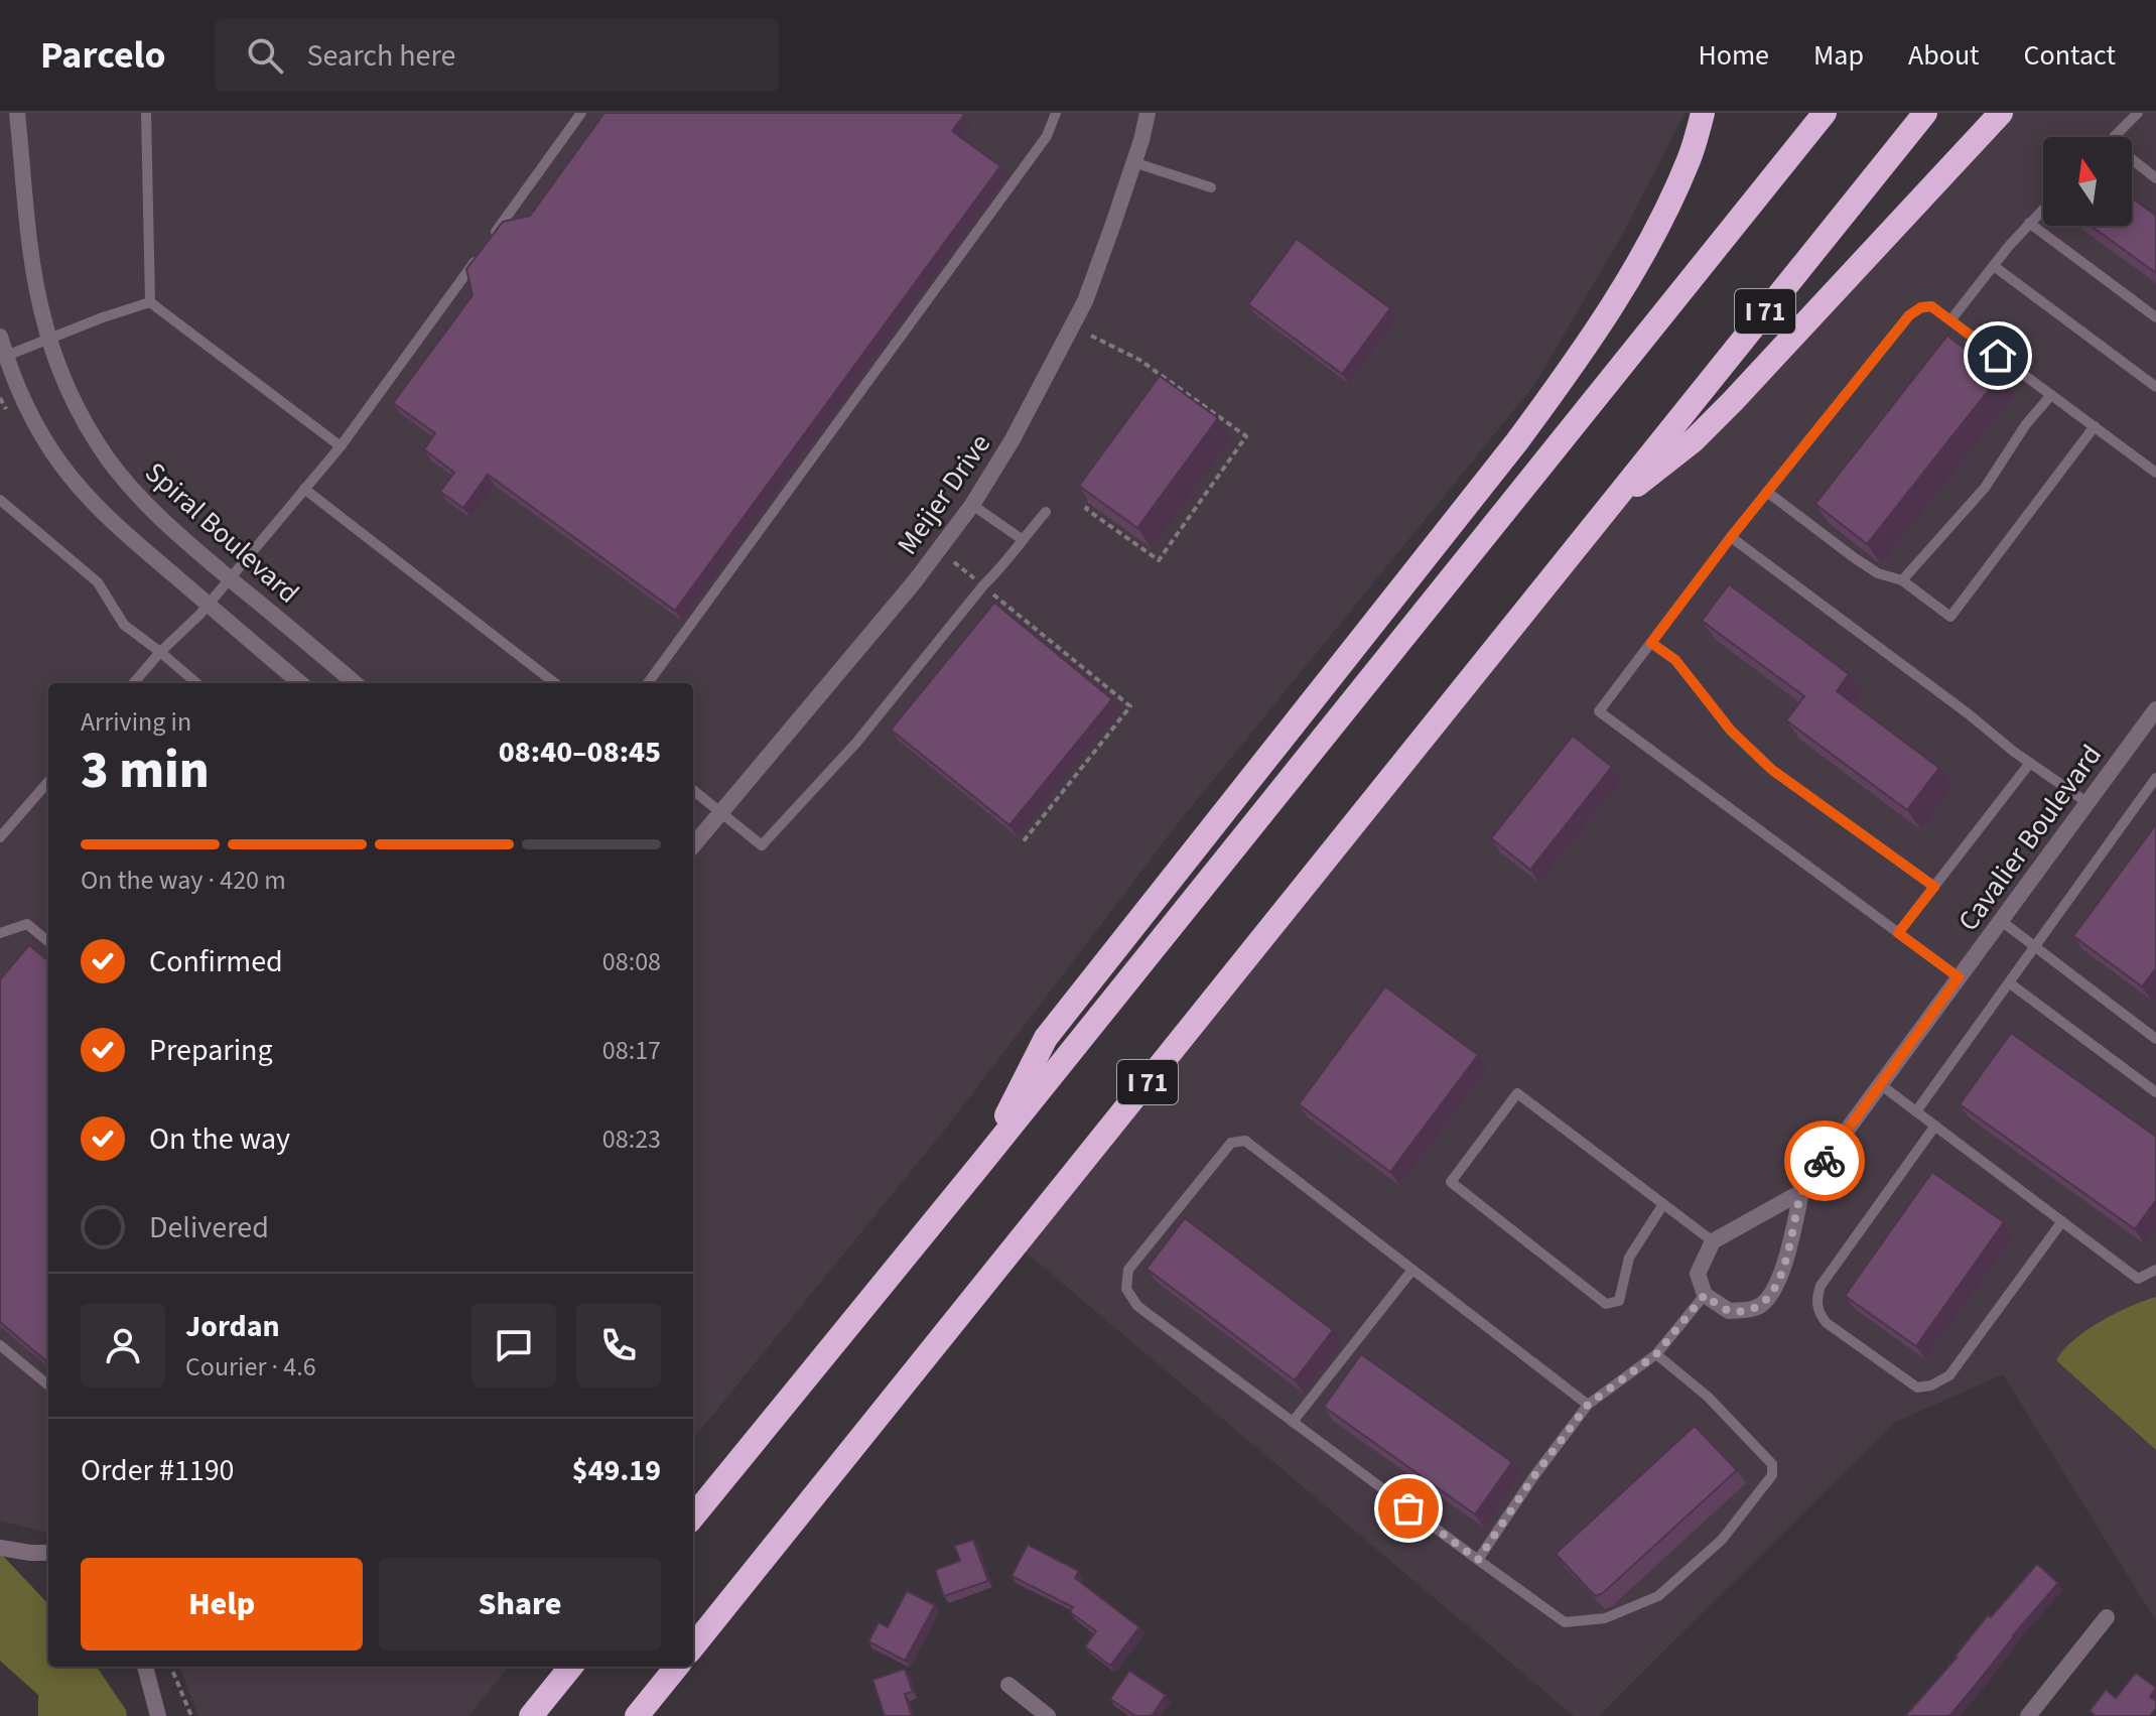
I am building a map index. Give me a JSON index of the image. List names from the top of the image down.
{
  "streets": {
    "highway": ["I 71"],
    "street": ["Meijer Drive", "Spiral Boulevard", "Cavalier Boulevard"]
  },
  "north": "top",
  "page": {
    "header": "Parcelo",
    "search": "Search here",
    "nav": [
      "Home",
      "Map",
      "About",
      "Contact"
    ],
    "heading": ["3 min", "Arriving in", "08:40–08:45"],
    "panel": [
      "Jordan",
      "Courier · 4.6",
      "Order #1190",
      "$49.19"
    ],
    "bar": "On the way · 420 m",
    "list": [
      ["Confirmed", "08:08"],
      ["Preparing", "08:17"],
      ["On the way", "08:23"],
      "Delivered"
    ],
    "buttons": ["Help", "Share"]
  }
}
